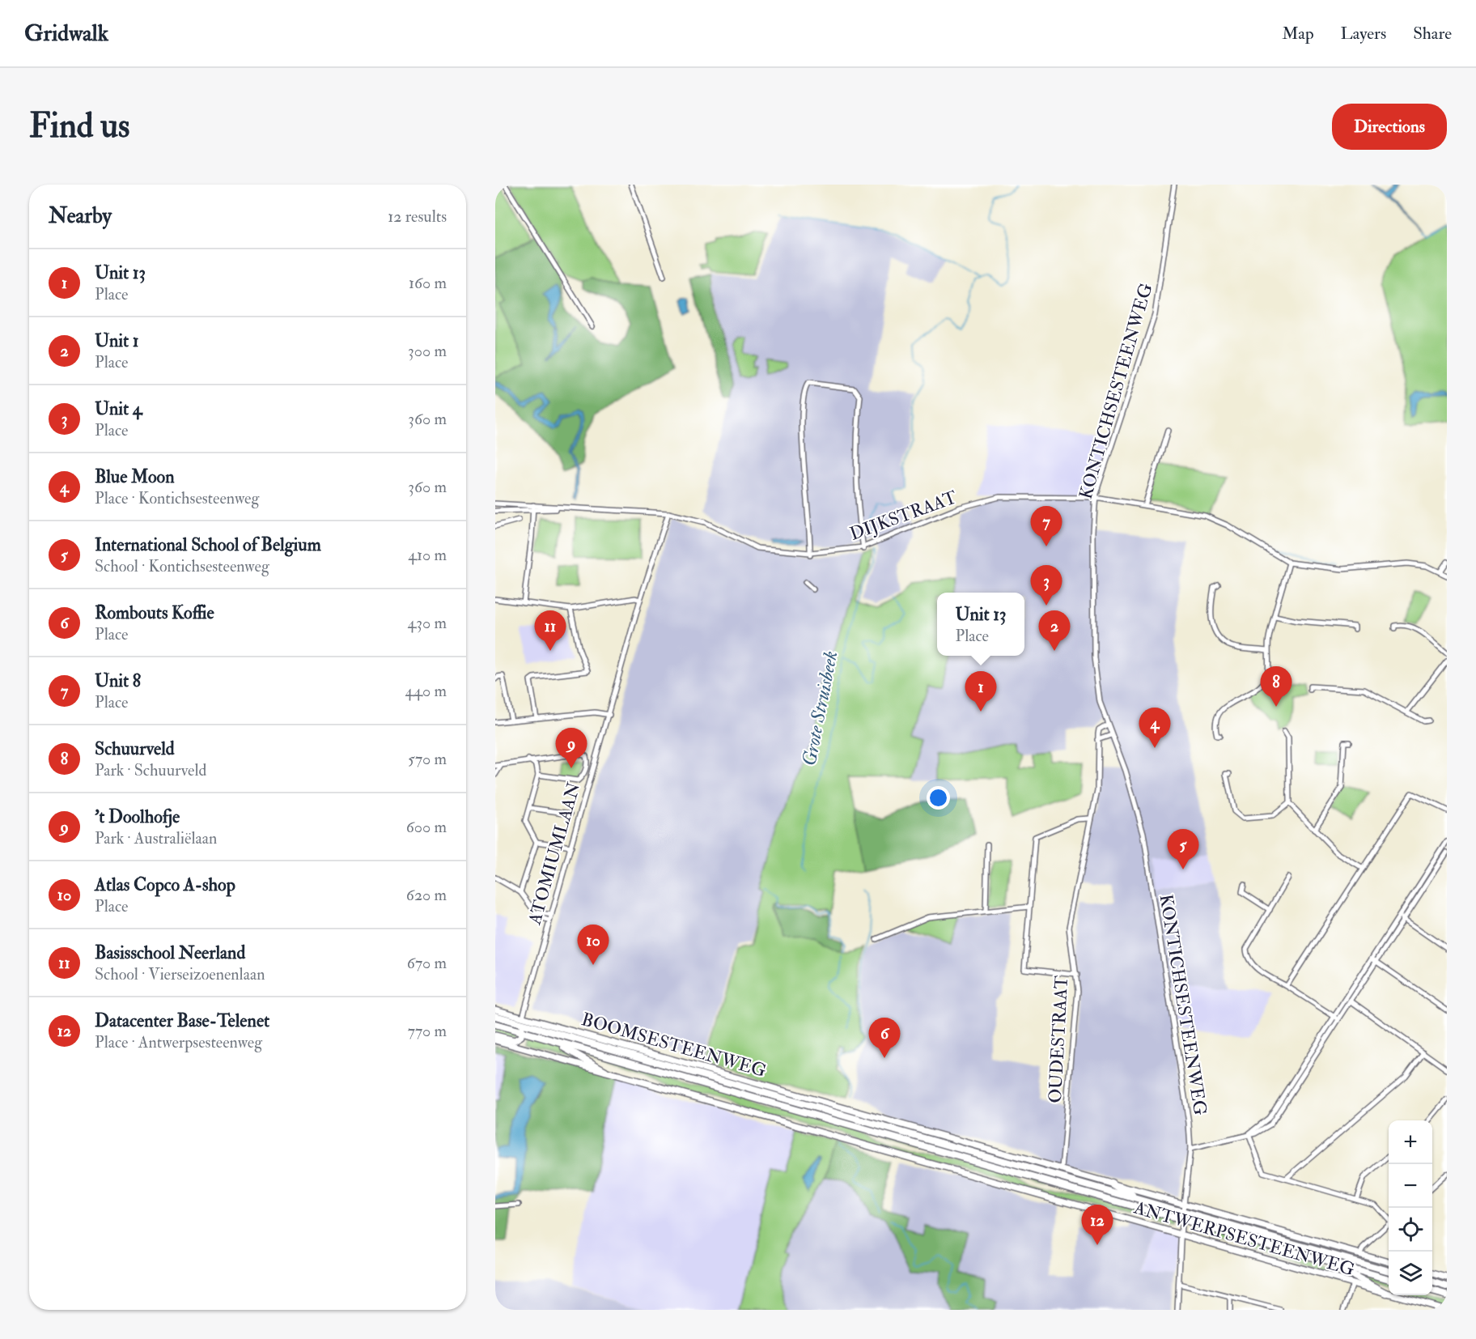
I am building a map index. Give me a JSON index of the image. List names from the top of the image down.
{
  "streets": {
    "main road": ["BOOMSESTEENWEG", "ANTWERPSESTEENWEG"],
    "street": [
      "KONTICHSESTEENWEG",
      "DIJKSTRAAT",
      "ATOMIUMLAAN",
      "OUDESTRAAT"
    ]
  },
  "crossings": [
    ["KONTICHSESTEENWEG", "DIJKSTRAAT"],
    ["KONTICHSESTEENWEG", "ANTWERPSESTEENWEG"],
    ["DIJKSTRAAT", "ATOMIUMLAAN"],
    ["ATOMIUMLAAN", "BOOMSESTEENWEG"],
    ["OUDESTRAAT", "ANTWERPSESTEENWEG"],
    ["BOOMSESTEENWEG", "ANTWERPSESTEENWEG"]
  ],
  "water": ["Grote Struisbeek"],
  "page": {
    "header": "Gridwalk",
    "nav": ["Map", "Layers", "Share"],
    "buttons": "Directions",
    "title": "Find us",
    "heading": ["Nearby", "12 results"],
    "list": [
      {
        "mark": "1",
        "name": "Unit 13",
        "note": "Place",
        "value": "160 m"
      },
      {
        "mark": "2",
        "name": "Unit 1",
        "note": "Place",
        "value": "300 m"
      },
      {
        "mark": "3",
        "name": "Unit 4",
        "note": "Place",
        "value": "360 m"
      },
      {
        "mark": "4",
        "name": "Blue Moon",
        "note": "Place · Kontichsesteenweg",
        "value": "360 m"
      },
      {
        "mark": "5",
        "name": "International School of Belgium",
        "note": "School · Kontichsesteenweg",
        "value": "410 m"
      },
      {
        "mark": "6",
        "name": "Rombouts Koffie",
        "note": "Place",
        "value": "430 m"
      },
      {
        "mark": "7",
        "name": "Unit 8",
        "note": "Place",
        "value": "440 m"
      },
      {
        "mark": "8",
        "name": "Schuurveld",
        "note": "Park · Schuurveld",
        "value": "570 m"
      },
      {
        "mark": "9",
        "name": "'t Doolhofje",
        "note": "Park · Australiëlaan",
        "value": "600 m"
      },
      {
        "mark": "10",
        "name": "Atlas Copco A-shop",
        "note": "Place",
        "value": "620 m"
      },
      {
        "mark": "11",
        "name": "Basisschool Neerland",
        "note": "School · Vierseizoenenlaan",
        "value": "670 m"
      },
      {
        "mark": "12",
        "name": "Datacenter Base-Telenet",
        "note": "Place · Antwerpsesteenweg",
        "value": "770 m"
      }
    ],
    "pins": [
      "7",
      "3",
      "2",
      "11",
      "8",
      "1",
      "4",
      "9",
      "5",
      "10",
      "6",
      "12"
    ],
    "popup": ["Unit 13", "Place"],
    "map_buttons": ["+", "−"]
  }
}
